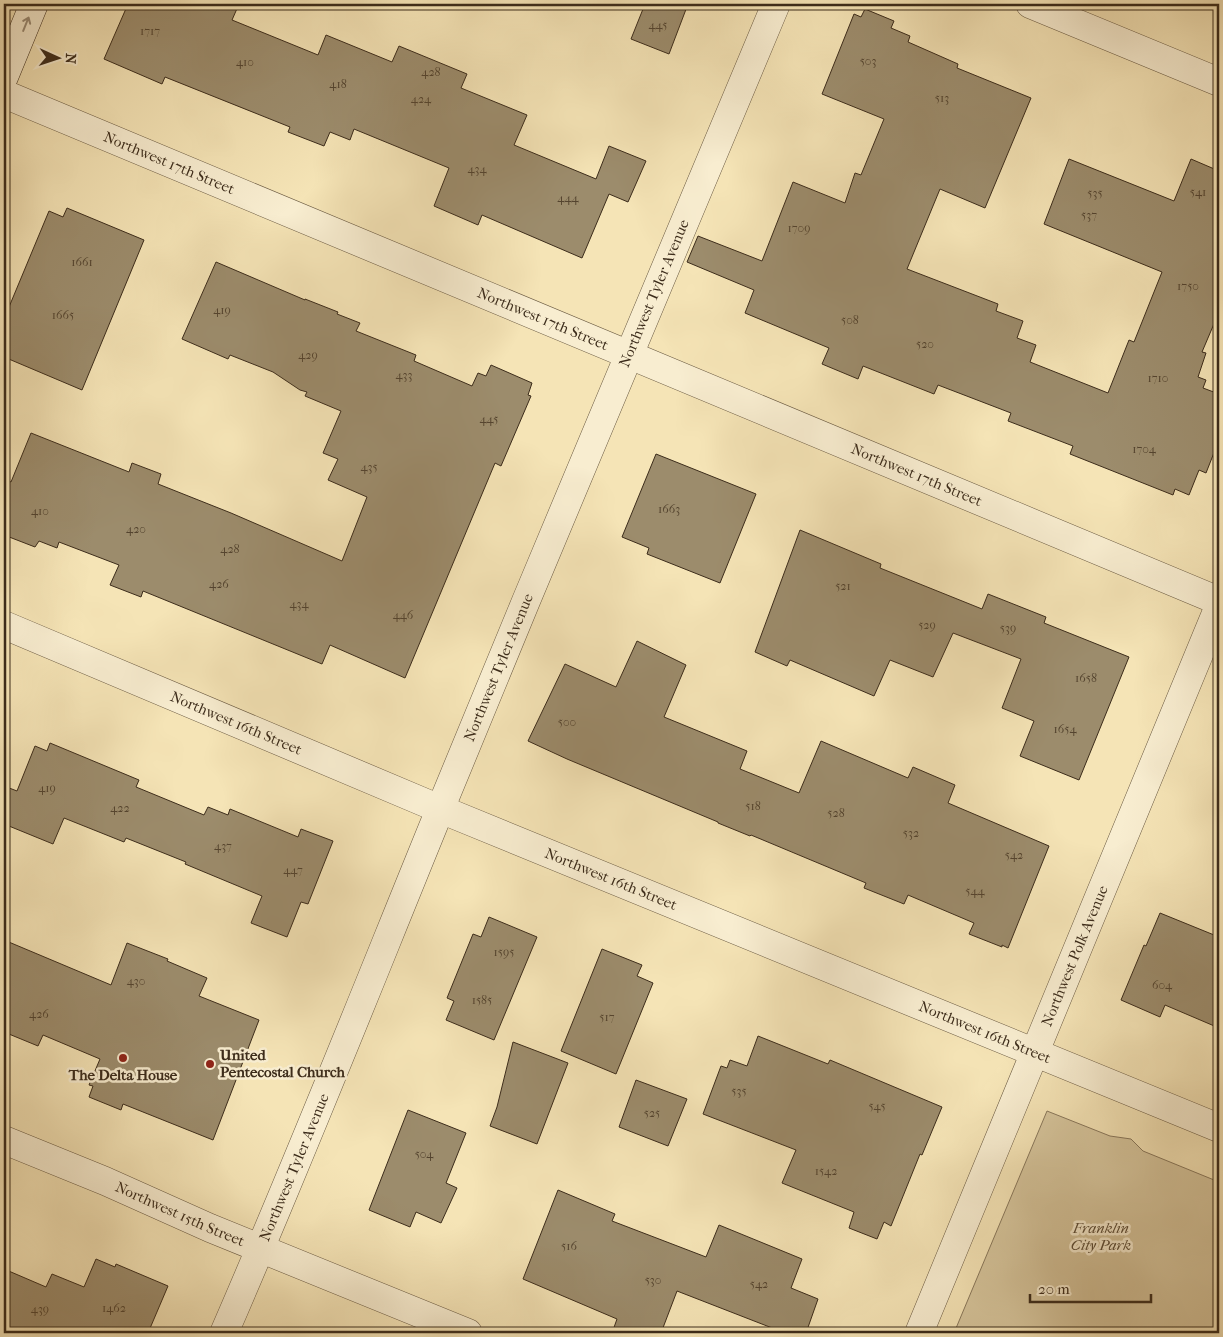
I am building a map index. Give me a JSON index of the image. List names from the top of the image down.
{
  "streets": {
    "street": [
      "Northwest 17th Street",
      "Northwest Tyler Avenue",
      "Northwest 16th Street",
      "Northwest Polk Avenue",
      "Northwest 15th Street"
    ]
  },
  "crossings": [
    ["Northwest 17th Street", "Northwest Tyler Avenue"],
    ["Northwest Tyler Avenue", "Northwest 16th Street"],
    ["Northwest Tyler Avenue", "Northwest 15th Street"],
    ["Northwest 16th Street", "Northwest Polk Avenue"]
  ],
  "parks": ["Franklin City Park"],
  "places": ["The Delta House", "United Pentecostal Church"],
  "house_numbers": [
    "445",
    "1717",
    "503",
    "410",
    "428",
    "418",
    "513",
    "424",
    "434",
    "541",
    "535",
    "444",
    "537",
    "1709",
    "1661",
    "1750",
    "419",
    "1665",
    "508",
    "520",
    "429",
    "433",
    "1710",
    "445",
    "1704",
    "435",
    "1663",
    "410",
    "420",
    "428",
    "426",
    "521",
    "434",
    "446",
    "529",
    "539",
    "1658",
    "500",
    "1654",
    "419",
    "518",
    "422",
    "528",
    "532",
    "437",
    "542",
    "447",
    "544",
    "1595",
    "430",
    "604",
    "1585",
    "426",
    "517",
    "535",
    "545",
    "525",
    "504",
    "1542",
    "516",
    "530",
    "542",
    "1462",
    "439"
  ],
  "scale_bar": "20 m",
  "north": "right"
}
